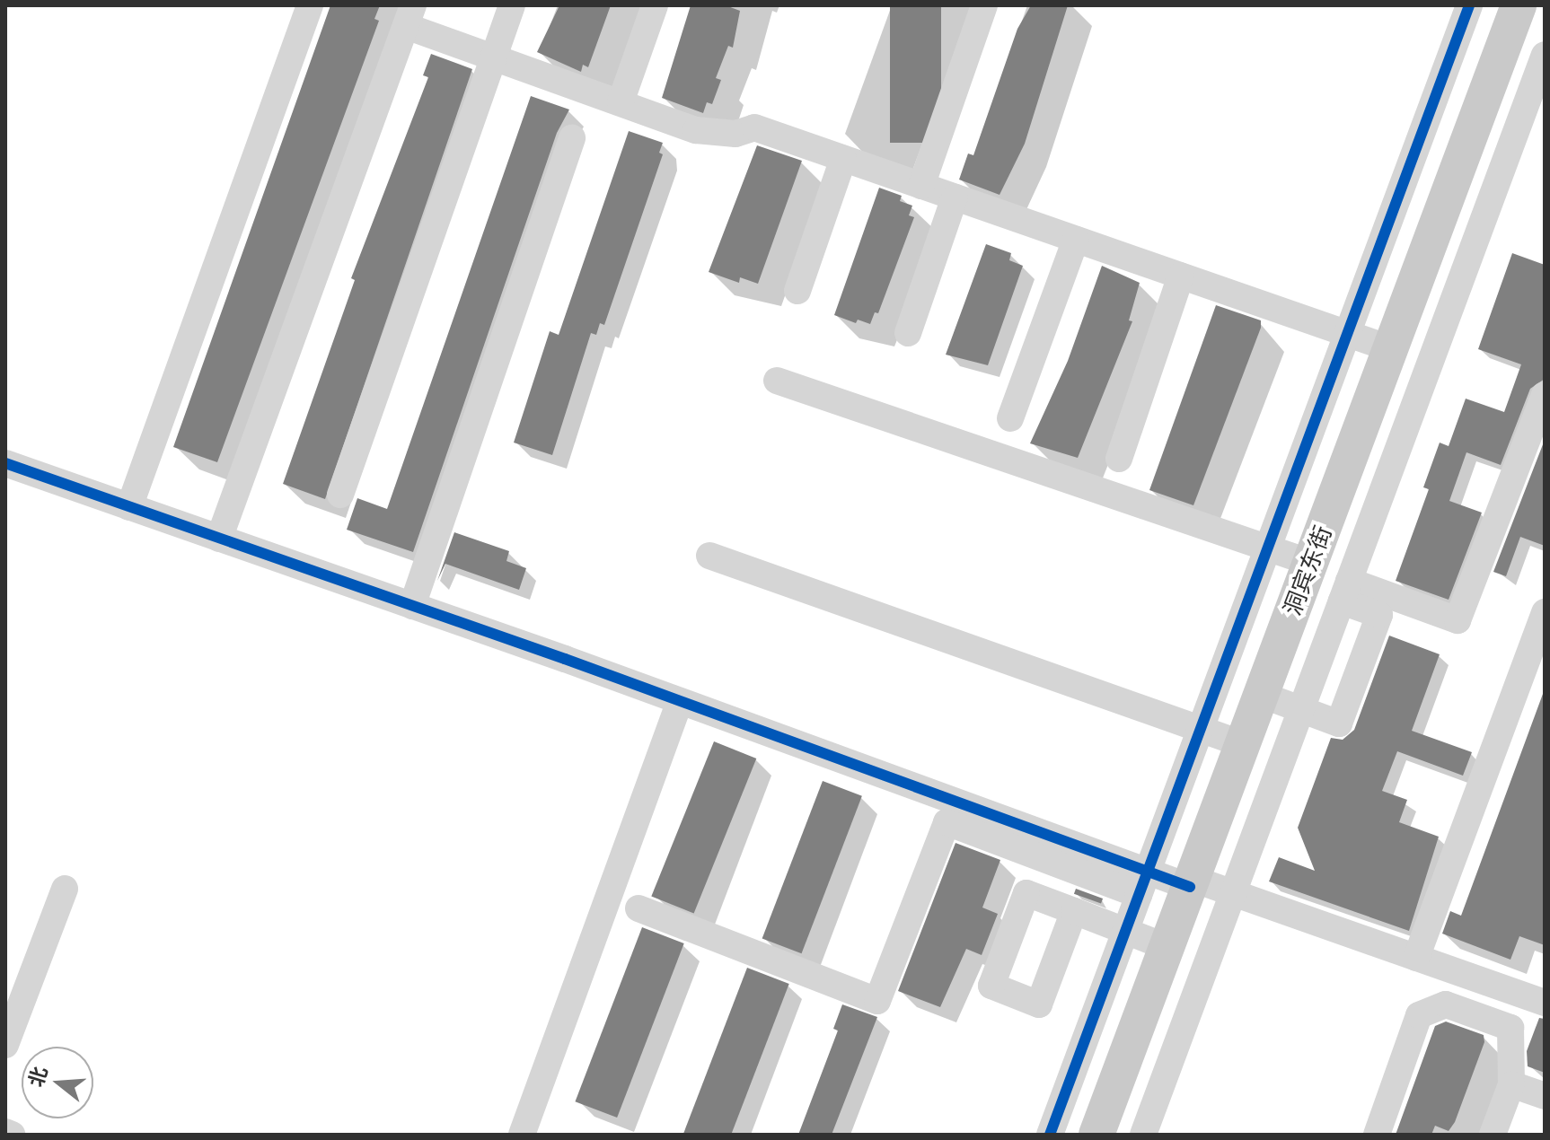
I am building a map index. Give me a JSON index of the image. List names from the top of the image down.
{
  "streets": {
    "main road": ["洞宾东街"]
  },
  "north": "left"
}
